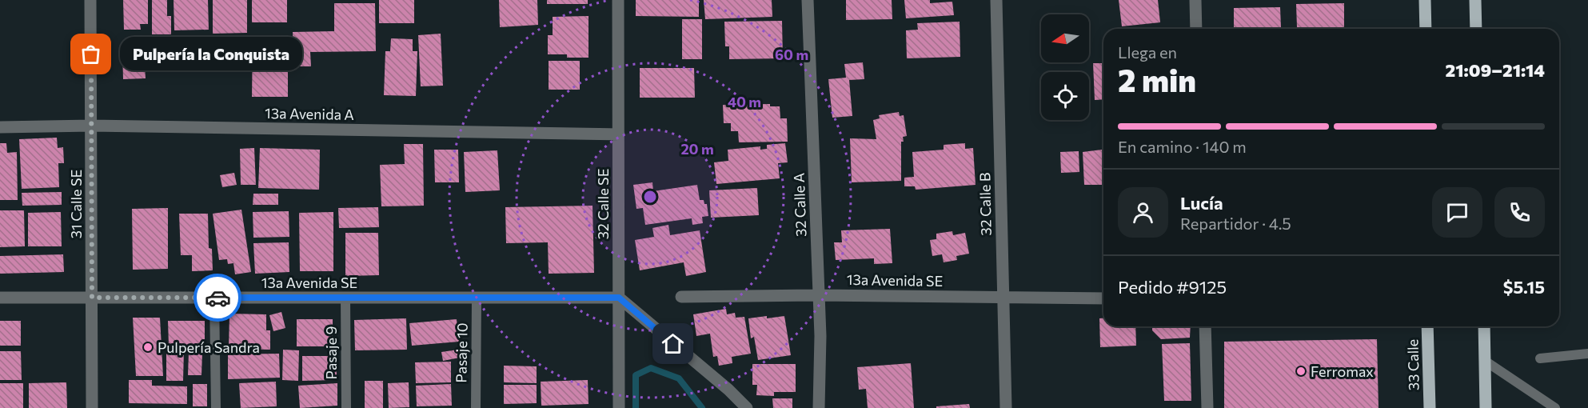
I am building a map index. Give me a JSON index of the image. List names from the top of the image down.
{
  "streets": {
    "main road": ["33 Calle"],
    "street": [
      "13a Avenida A",
      "31 Calle SE",
      "32 Calle SE",
      "32 Calle B",
      "32 Calle A",
      "13a Avenida SE"
    ],
    "lane": ["Pasaje 9", "Pasaje 10"]
  },
  "crossings": [
    ["13a Avenida A", "31 Calle SE"],
    ["13a Avenida A", "32 Calle SE"],
    ["31 Calle SE", "13a Avenida SE"],
    ["32 Calle SE", "13a Avenida SE"],
    ["32 Calle B", "13a Avenida SE"],
    ["32 Calle A", "13a Avenida SE"],
    ["13a Avenida SE", "Pasaje 9"],
    ["13a Avenida SE", "Pasaje 10"]
  ],
  "places": ["Pulpería la Conquista", "Pulpería Sandra", "Ferromax"],
  "north": "left",
  "page": {
    "heading": ["2 min", "Llega en", "21:09–21:14"],
    "panel": [
      "Lucía",
      "Repartidor · 4.5",
      "Pedido #9125",
      "$5.15"
    ],
    "bubble": "Pulpería la Conquista",
    "bar": "En camino · 140 m"
  },
  "rings": ["60 m", "40 m", "20 m"]
}
